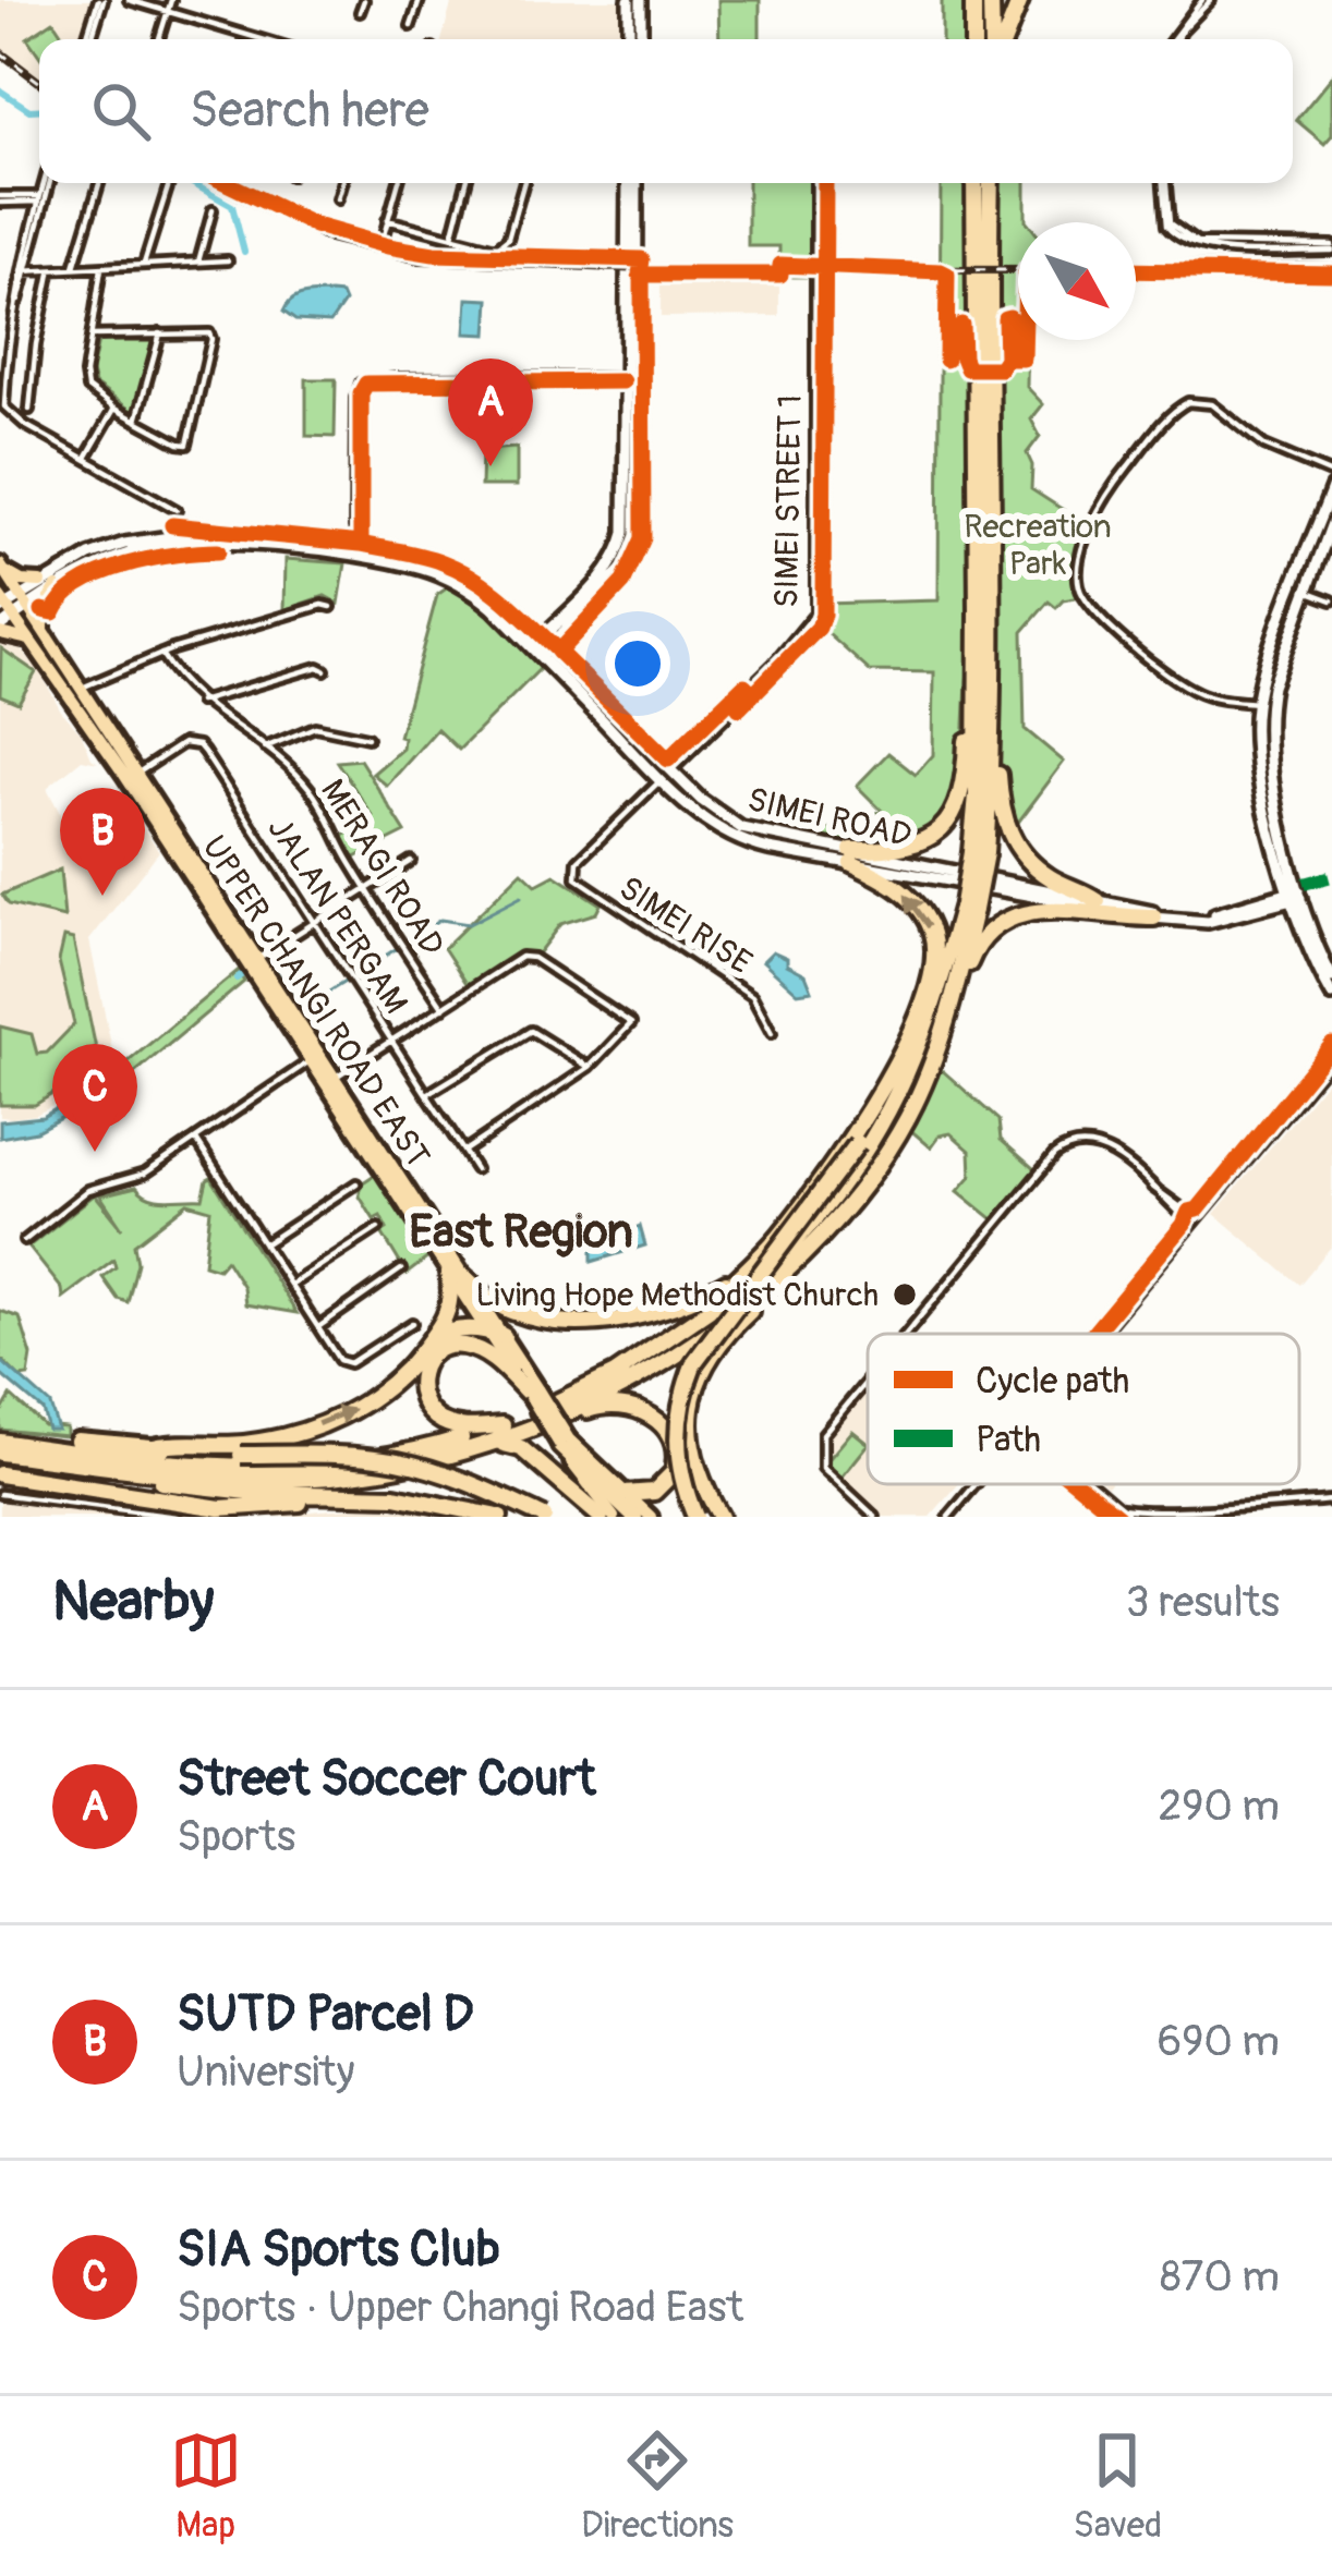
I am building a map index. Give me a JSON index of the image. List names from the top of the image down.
{
  "streets": {
    "main road": ["SIMEI ROAD", "UPPER CHANGI ROAD EAST"],
    "street": [
      "SIMEI STREET 1",
      "MERAGI ROAD",
      "JALAN PERGAM",
      "SIMEI RISE"
    ]
  },
  "crossings": [
    ["SIMEI STREET 1", "SIMEI ROAD"],
    ["SIMEI STREET 1", "SIMEI RISE"],
    ["SIMEI ROAD", "UPPER CHANGI ROAD EAST"],
    ["JALAN PERGAM", "UPPER CHANGI ROAD EAST"]
  ],
  "districts": ["East Region"],
  "parks": ["Recreation Park"],
  "places": ["Living Hope Methodist Church"],
  "legend": ["Cycle path", "Path"],
  "north": "bottom right",
  "page": {
    "search": "Search here",
    "pins": ["A", "B", "C"],
    "heading": ["Nearby", "3 results"],
    "list": [
      {
        "mark": "A",
        "name": "Street Soccer Court",
        "note": "Sports",
        "value": "290 m"
      },
      {
        "mark": "B",
        "name": "SUTD Parcel D",
        "note": "University",
        "value": "690 m"
      },
      {
        "mark": "C",
        "name": "SIA Sports Club",
        "note": "Sports · Upper Changi Road East",
        "value": "870 m"
      }
    ],
    "nav": ["Map", "Directions", "Saved"]
  }
}
